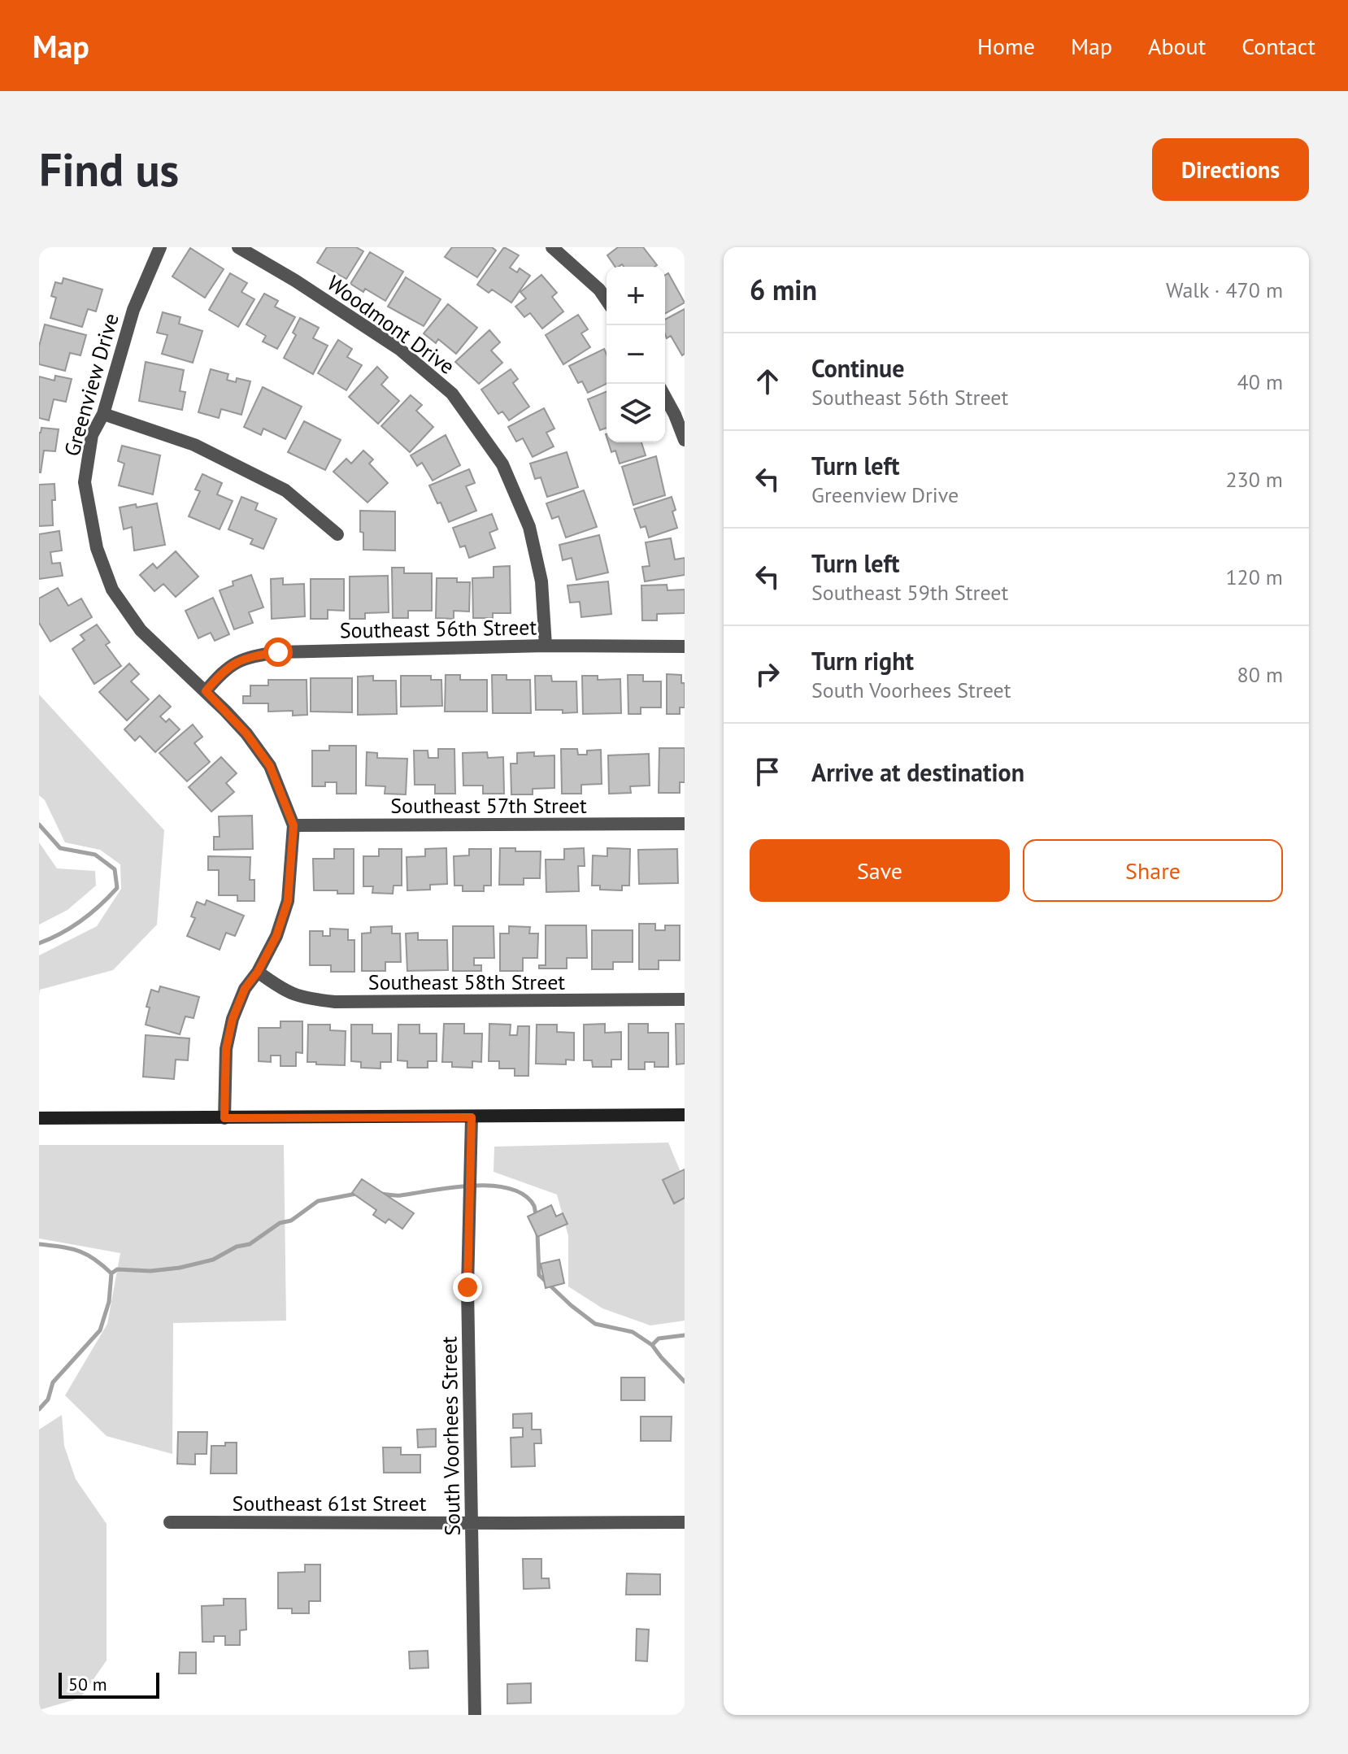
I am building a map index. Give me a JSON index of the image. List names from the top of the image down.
{
  "streets": {
    "street": [
      "Woodmont Drive",
      "Greenview Drive",
      "Southeast 56th Street",
      "Southeast 57th Street",
      "Southeast 58th Street",
      "South Voorhees Street",
      "Southeast 61st Street"
    ]
  },
  "crossings": [
    ["Woodmont Drive", "Southeast 56th Street"],
    ["Greenview Drive", "Southeast 56th Street"],
    ["Greenview Drive", "Southeast 57th Street"],
    ["Greenview Drive", "Southeast 58th Street"],
    ["South Voorhees Street", "Southeast 61st Street"]
  ],
  "scale_bar": "50 m",
  "page": {
    "header": "Map",
    "nav": [
      "Home",
      "Map",
      "About",
      "Contact"
    ],
    "buttons": [
      "Directions",
      ["Save", "Share"]
    ],
    "title": "Find us",
    "heading": ["6 min", "Walk · 470 m"],
    "map_buttons": ["+", "−"],
    "list": [
      ["Continue", "Southeast 56th Street", "40 m"],
      ["Turn left", "Greenview Drive", "230 m"],
      ["Turn left", "Southeast 59th Street", "120 m"],
      ["Turn right", "South Voorhees Street", "80 m"],
      "Arrive at destination"
    ],
    "scale": "50 m"
  }
}
